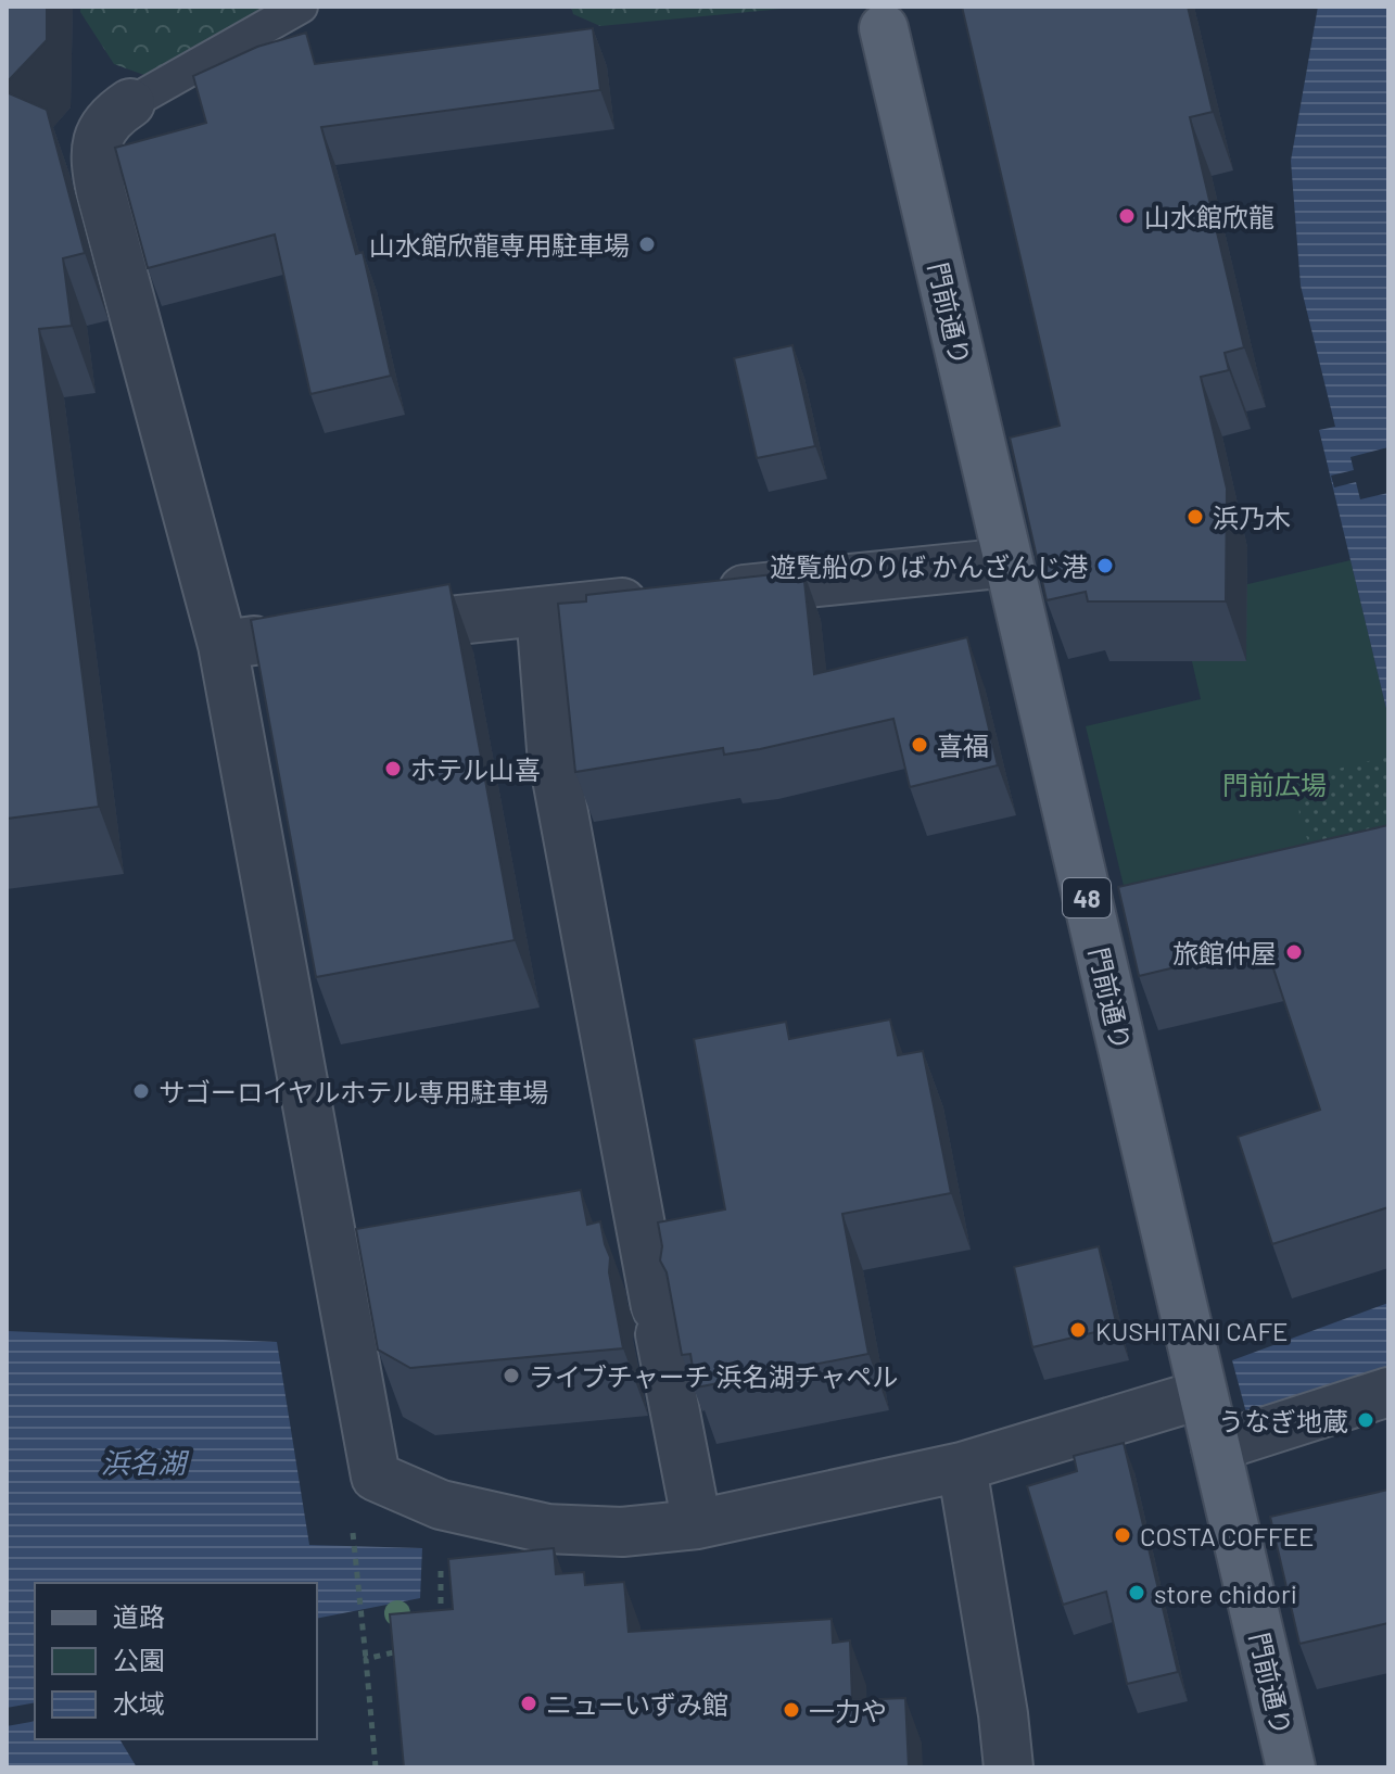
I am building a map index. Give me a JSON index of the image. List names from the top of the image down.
{
  "streets": {
    "main road": ["門前通り", "48"]
  },
  "water": ["浜名湖"],
  "parks": ["門前広場"],
  "places": [
    "山水館欣龍",
    "山水館欣龍専用駐車場",
    "浜乃木",
    "遊覧船のりば かんざんじ港",
    "喜福",
    "ホテル山喜",
    "旅館仲屋",
    "サゴーロイヤルホテル専用駐車場",
    "KUSHITANI CAFE",
    "ライブチャーチ 浜名湖チャペル",
    "うなぎ地蔵",
    "COSTA COFFEE",
    "store chidori",
    "ニューいずみ館",
    "一力や"
  ],
  "legend": ["道路", "公園", "水域"]
}
